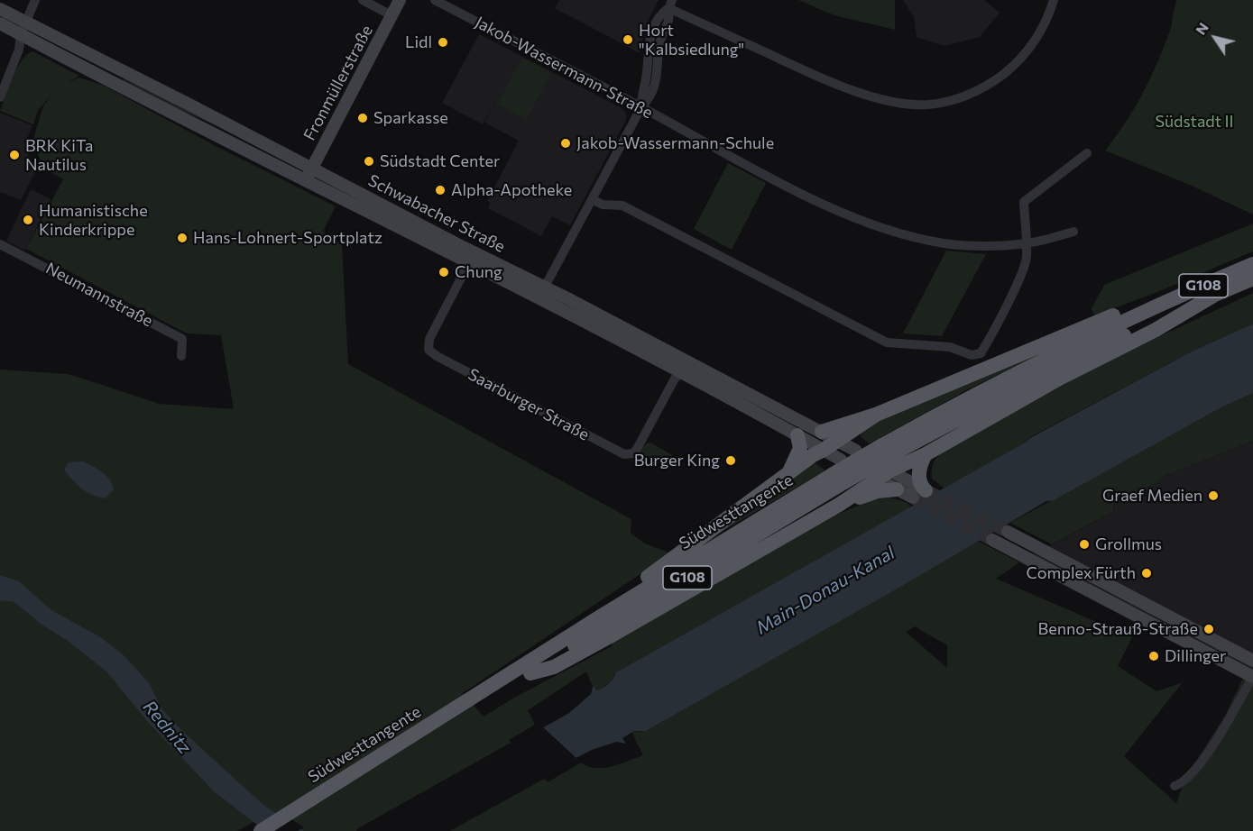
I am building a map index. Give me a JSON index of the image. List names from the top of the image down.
{
  "streets": {
    "highway": ["G108", "Südwesttangente"],
    "main road": ["Fronmüllerstraße", "Schwabacher Straße"],
    "street": ["Jakob-Wassermann-Straße", "Neumannstraße", "Saarburger Straße"]
  },
  "crossings": [
    ["Fronmüllerstraße", "Schwabacher Straße"],
    ["Schwabacher Straße", "Saarburger Straße"]
  ],
  "water": ["Main-Donau-Kanal", "Rednitz"],
  "parks": ["Südstadt II"],
  "places": [
    "Hort \"Kalbsiedlung\"",
    "Lidl",
    "Sparkasse",
    "Jakob-Wassermann-Schule",
    "BRK KiTa Nautilus",
    "Südstadt Center",
    "Alpha-Apotheke",
    "Humanistische Kinderkrippe",
    "Hans-Lohnert-Sportplatz",
    "Chung",
    "Burger King",
    "Graef Medien",
    "Grollmus",
    "Complex Fürth",
    "Benno-Strauß-Straße",
    "Dillinger"
  ],
  "north": "top left"
}
